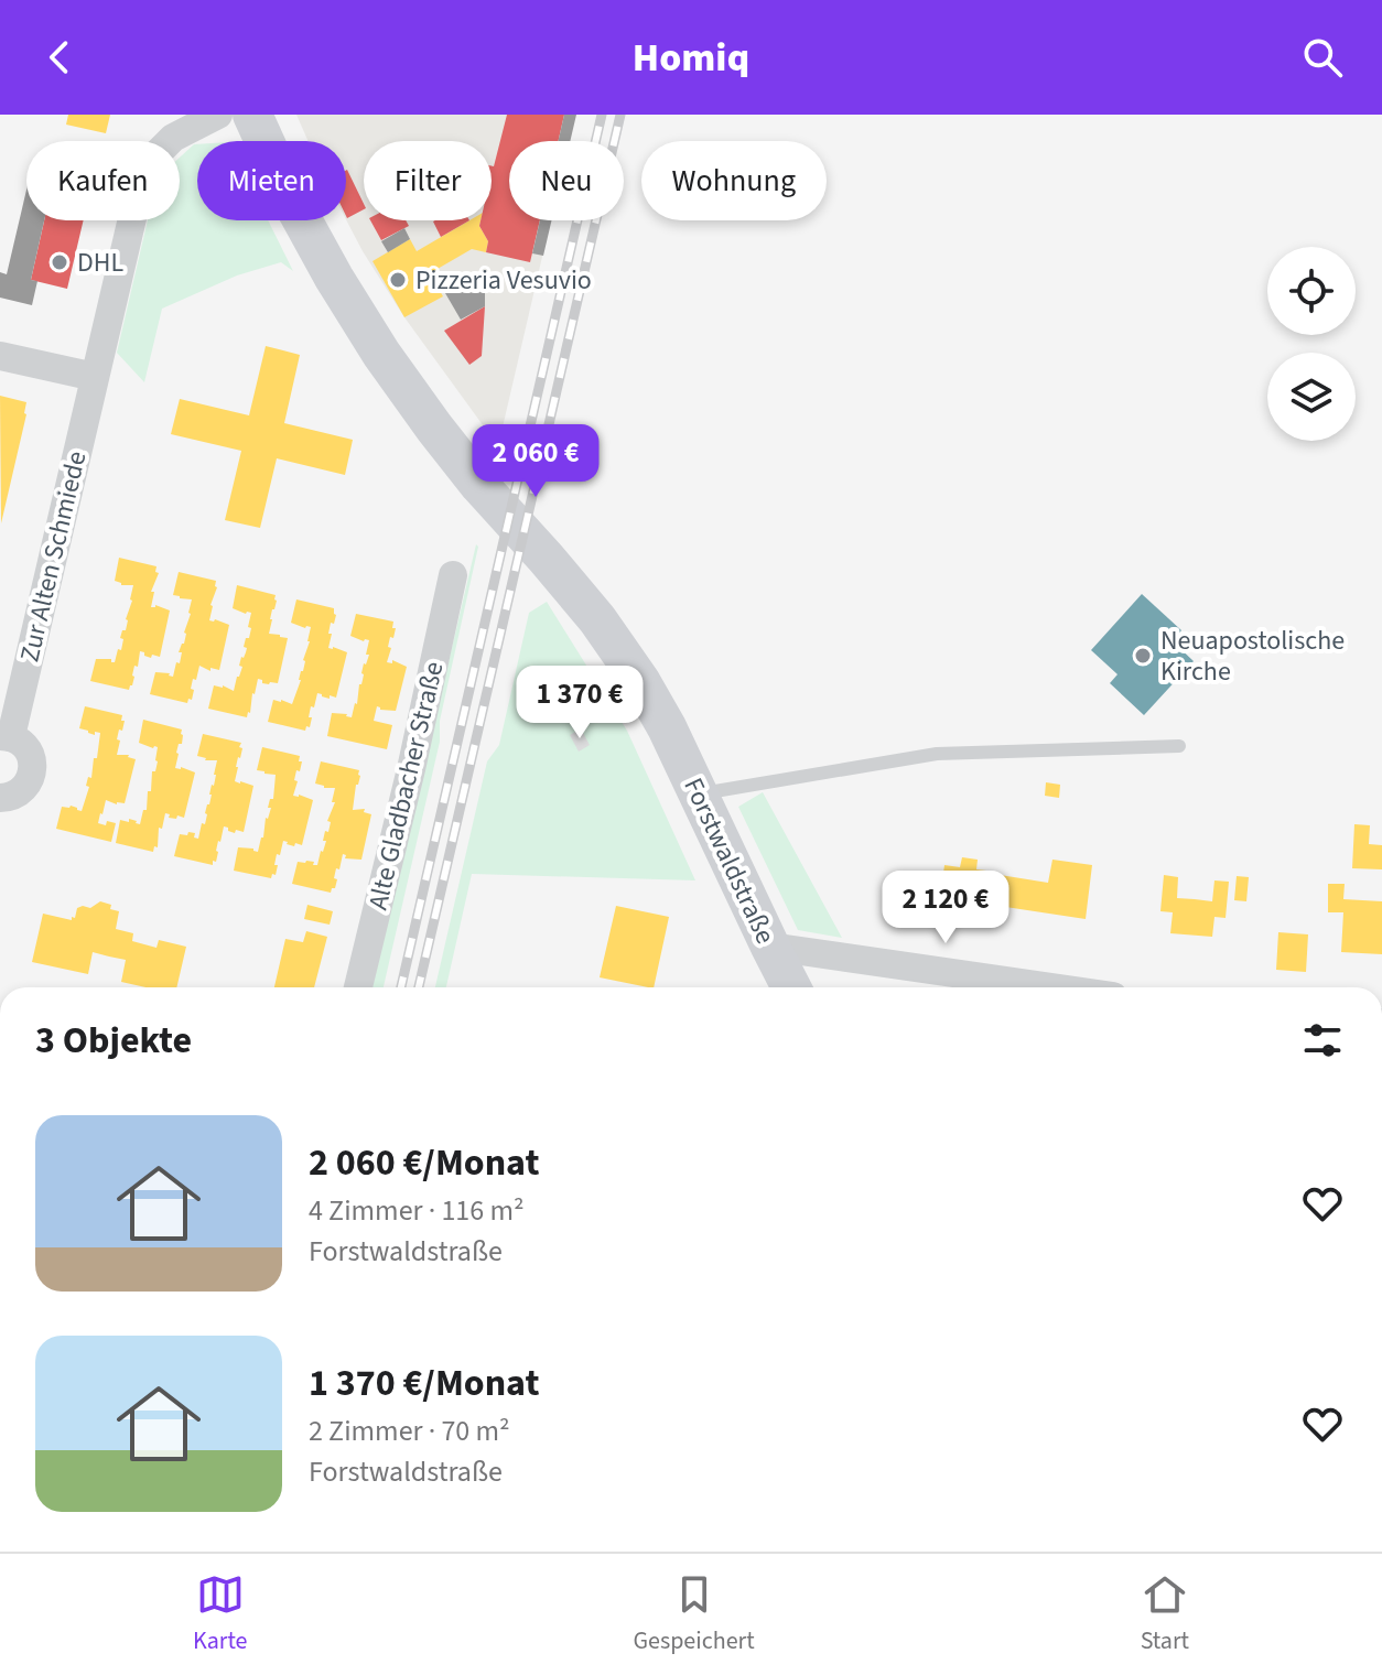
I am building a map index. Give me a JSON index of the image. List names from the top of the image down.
{
  "streets": {
    "street": ["Zur Alten Schmiede", "Alte Gladbacher Straße", "Forstwaldstraße"]
  },
  "places": ["DHL", "Pizzeria Vesuvio", "Neuapostolische Kirche"],
  "page": {
    "header": "Homiq",
    "chip": [
      "Kaufen",
      "Mieten",
      "Filter",
      "Neu",
      "Wohnung"
    ],
    "price": ["2 060 €", "1 370 €", "2 120 €"],
    "heading": "3 Objekte",
    "list": [
      {
        "name": "2 060 €/Monat",
        "note": "4 Zimmer · 116 m² · Forstwaldstraße"
      },
      {
        "name": "1 370 €/Monat",
        "note": "2 Zimmer · 70 m² · Forstwaldstraße"
      }
    ],
    "tabs": ["Karte", "Gespeichert", "Start"]
  }
}
